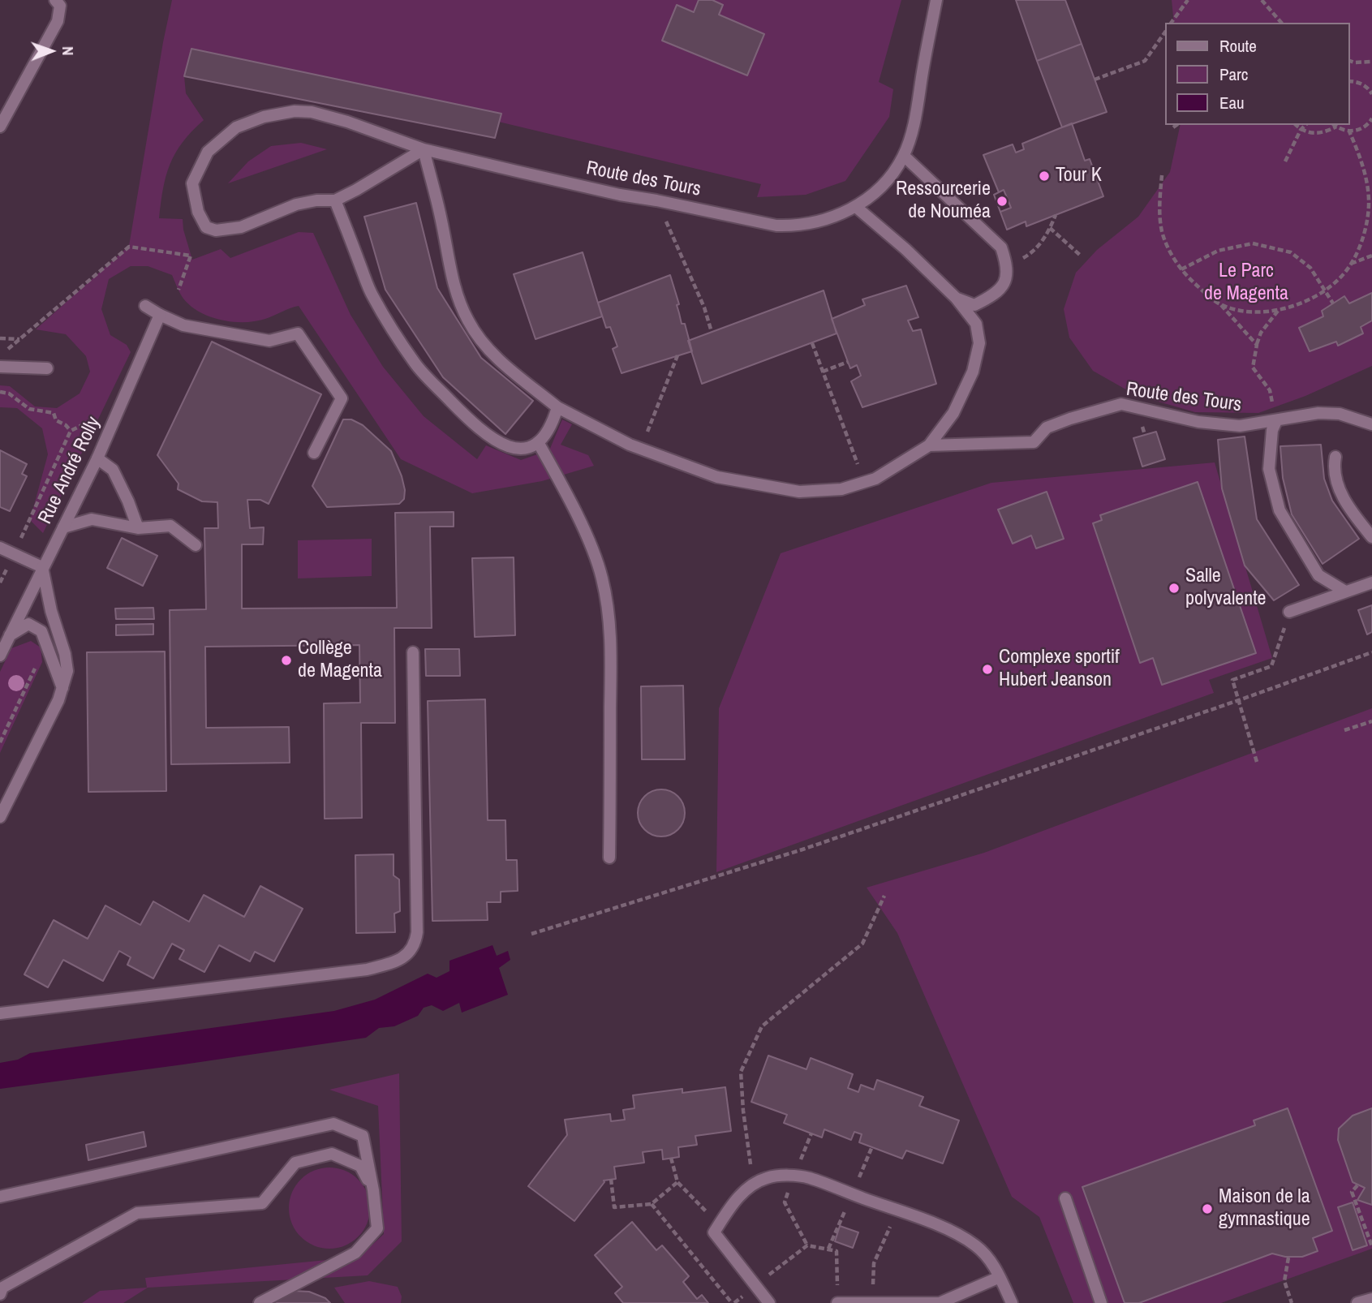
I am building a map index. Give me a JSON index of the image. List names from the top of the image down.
{
  "streets": {
    "street": ["Route des Tours", "Rue André Rolly"]
  },
  "parks": ["Le Parc de Magenta"],
  "places": [
    "Tour K",
    "Ressourcerie de Nouméa",
    "Salle polyvalente",
    "Collège de Magenta",
    "Complexe sportif Hubert Jeanson",
    "Maison de la gymnastique"
  ],
  "legend": ["Route", "Parc", "Eau"],
  "north": "right"
}
